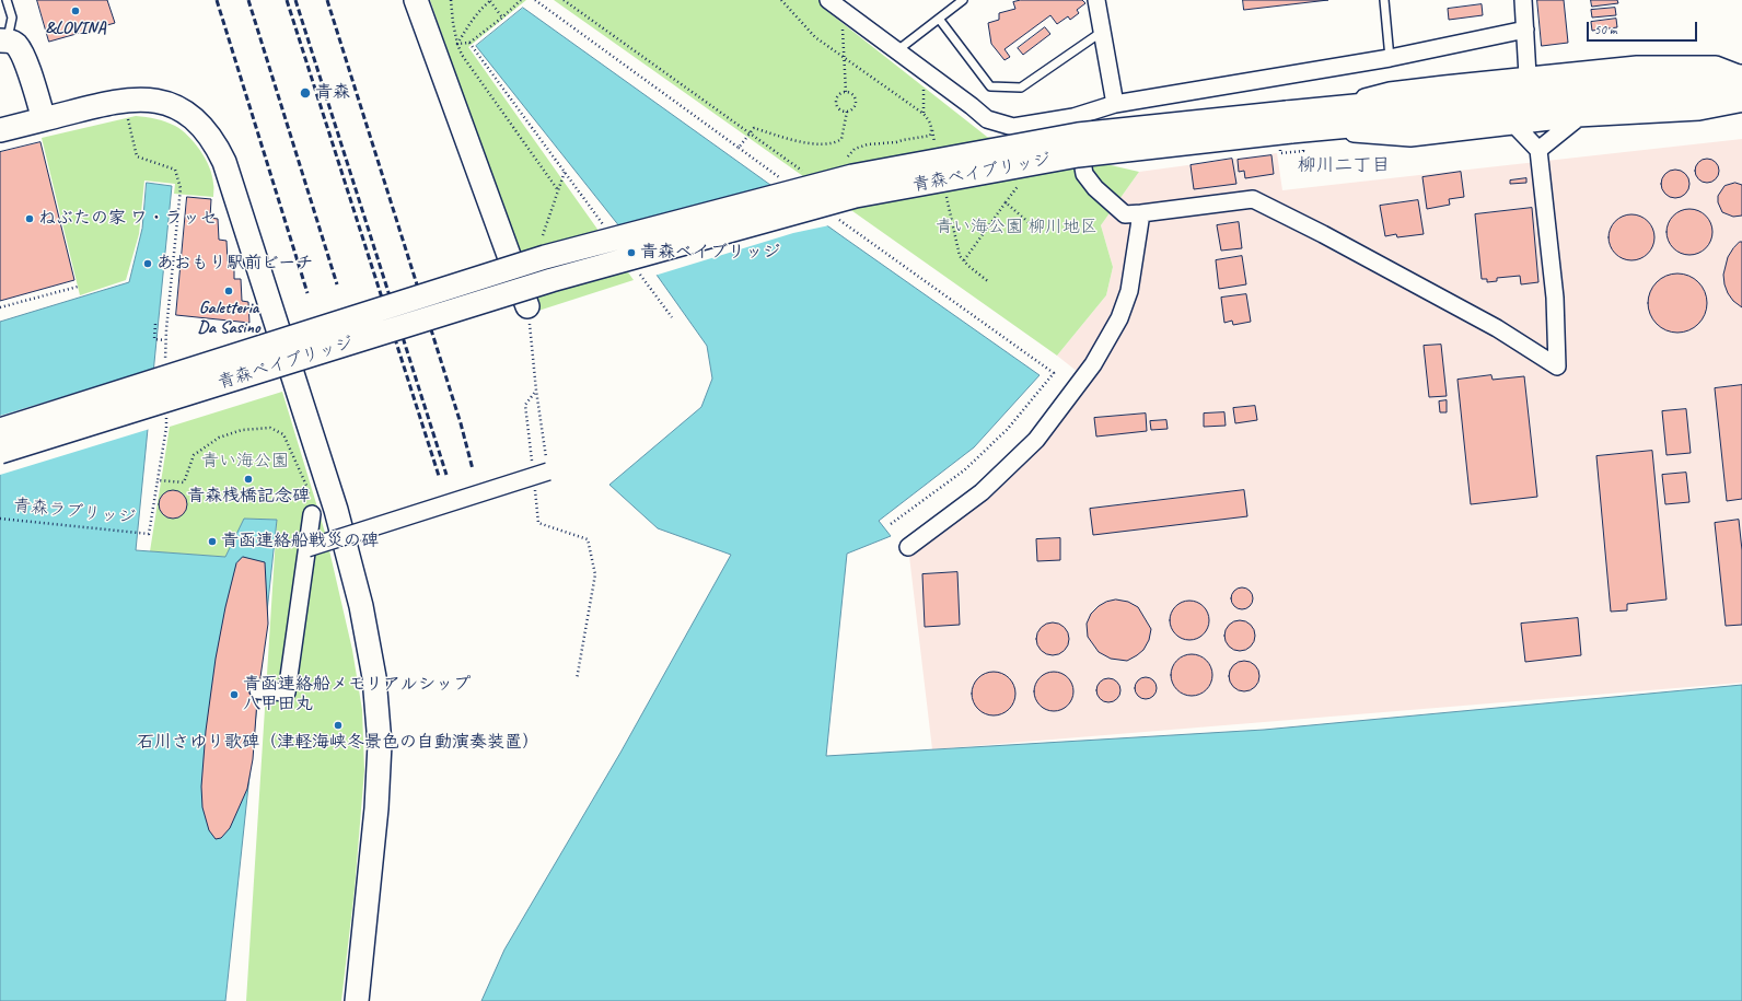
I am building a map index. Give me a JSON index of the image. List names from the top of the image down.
{
  "streets": {
    "street": ["青森ベイブリッジ"],
    "path": ["青森ラブリッジ"]
  },
  "districts": ["柳川二丁目"],
  "parks": ["青い海公園 柳川地区", "青い海公園"],
  "places": [
    "&LOVINA",
    "青森",
    "ねぶたの家 ワ・ラッセ",
    "青森ベイブリッジ",
    "あおもり駅前ビーチ",
    "Galetteria Da Sasino",
    "青森桟橋記念碑",
    "青函連絡船戦災の碑",
    "青函連絡船メモリアルシップ 八甲田丸",
    "石川さゆり歌碑（津軽海峡冬景色の自動演奏装置）"
  ],
  "scale_bar": "50 m"
}
